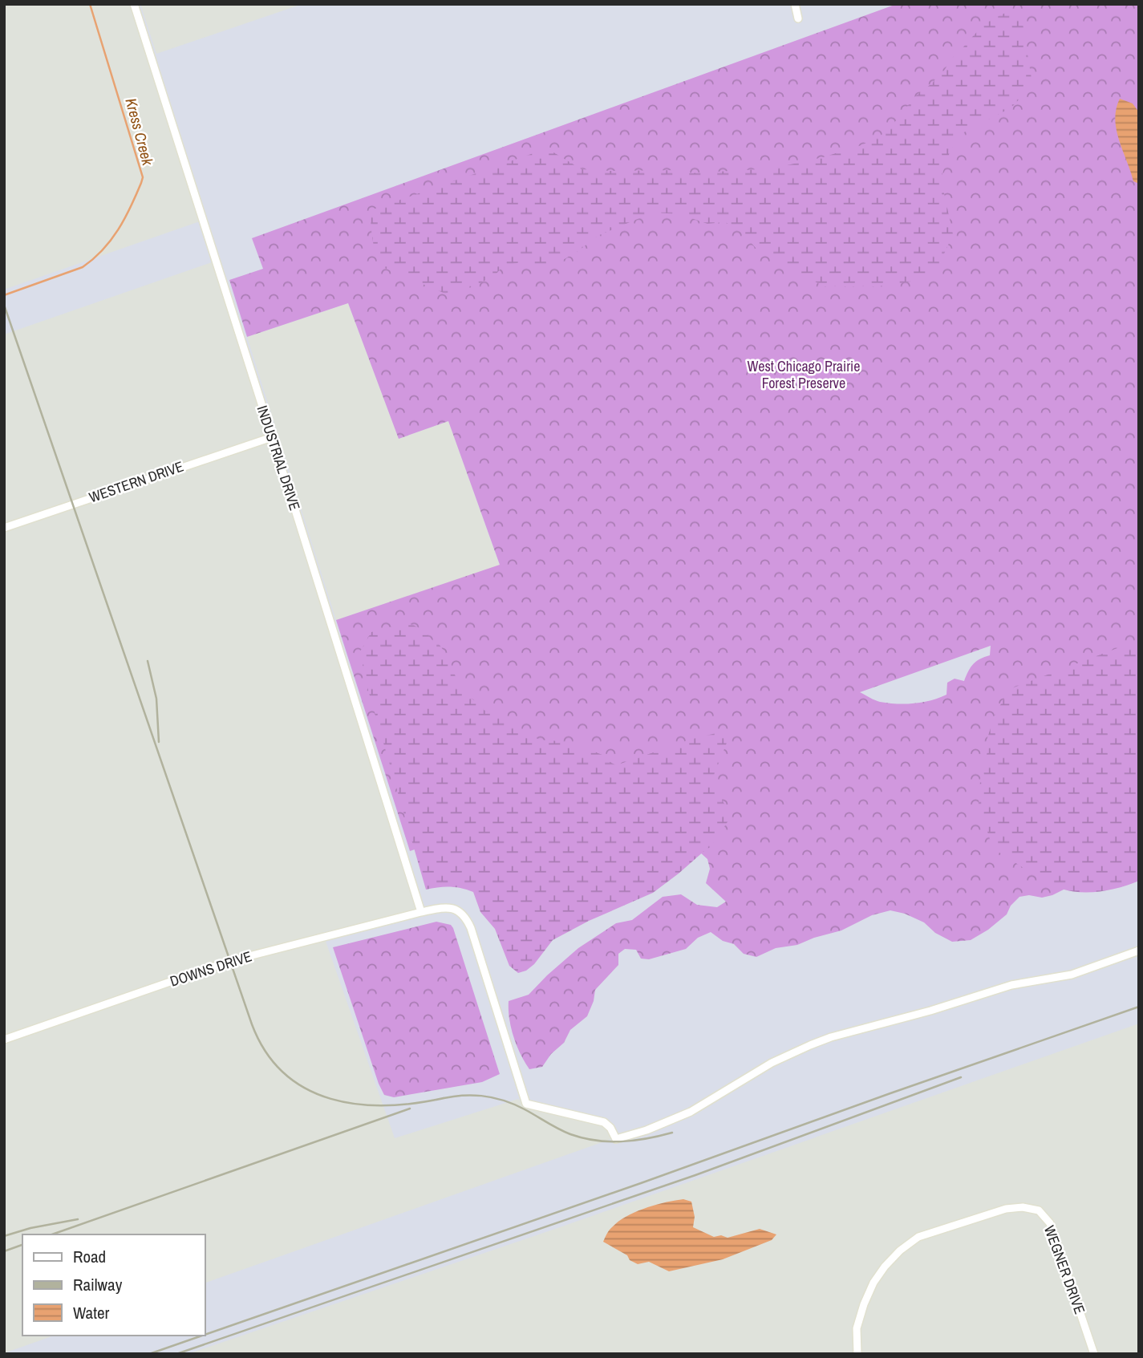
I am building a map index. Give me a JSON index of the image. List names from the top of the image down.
{
  "streets": {
    "street": [
      "INDUSTRIAL DRIVE",
      "WESTERN DRIVE",
      "DOWNS DRIVE",
      "WEGNER DRIVE"
    ]
  },
  "crossings": [
    ["INDUSTRIAL DRIVE", "WESTERN DRIVE"],
    ["INDUSTRIAL DRIVE", "DOWNS DRIVE"]
  ],
  "water": ["Kress Creek"],
  "parks": ["West Chicago Prairie Forest Preserve"],
  "legend": ["Road", "Railway", "Water"]
}
